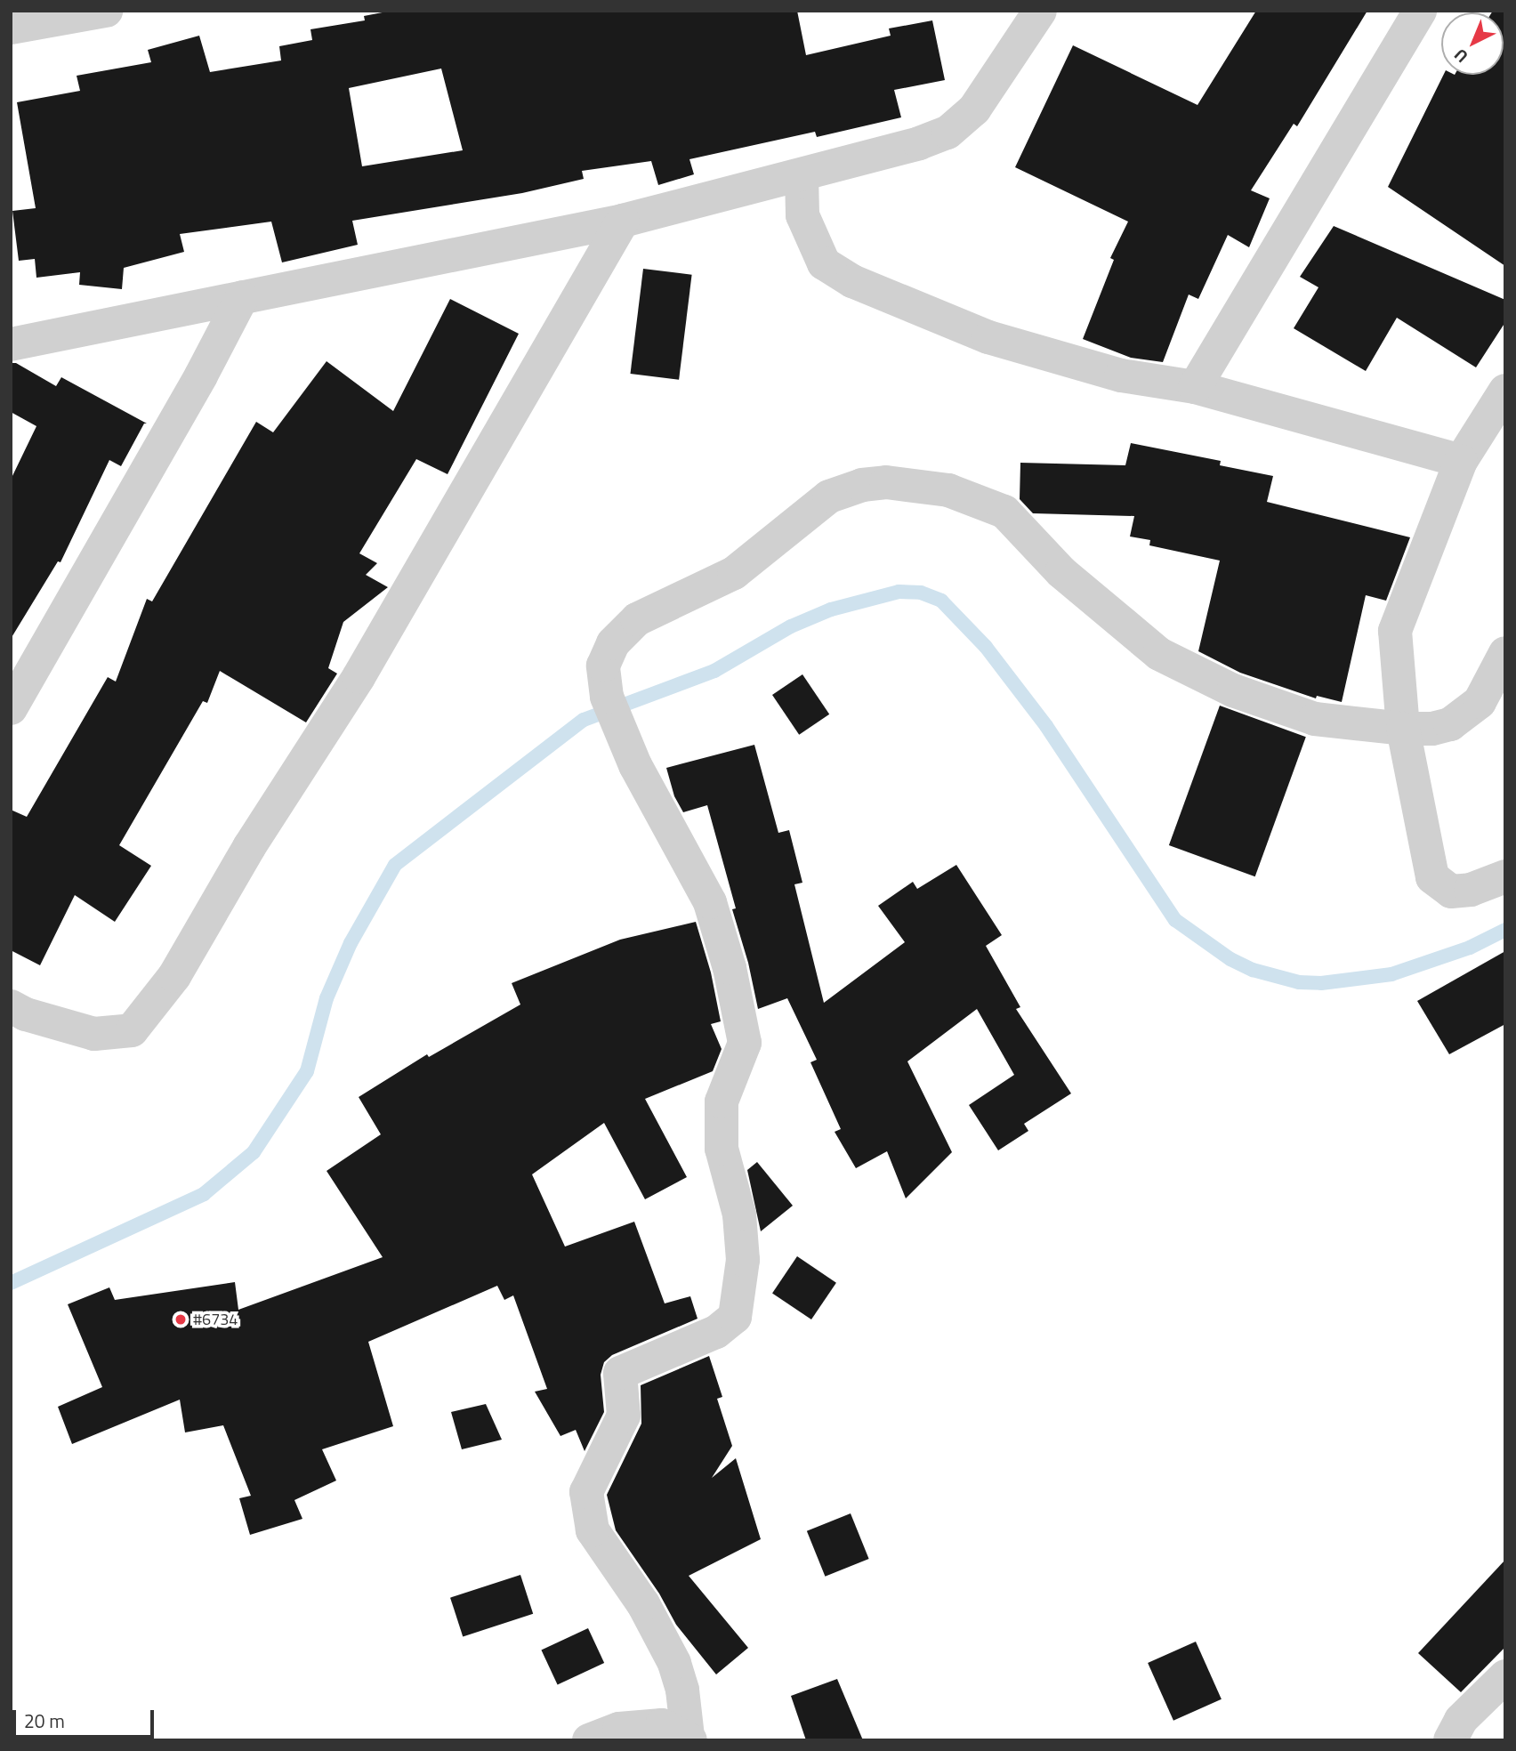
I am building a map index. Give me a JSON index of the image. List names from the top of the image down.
{
  "places": ["#6734"],
  "scale_bar": "20 m",
  "north": "bottom left"
}
